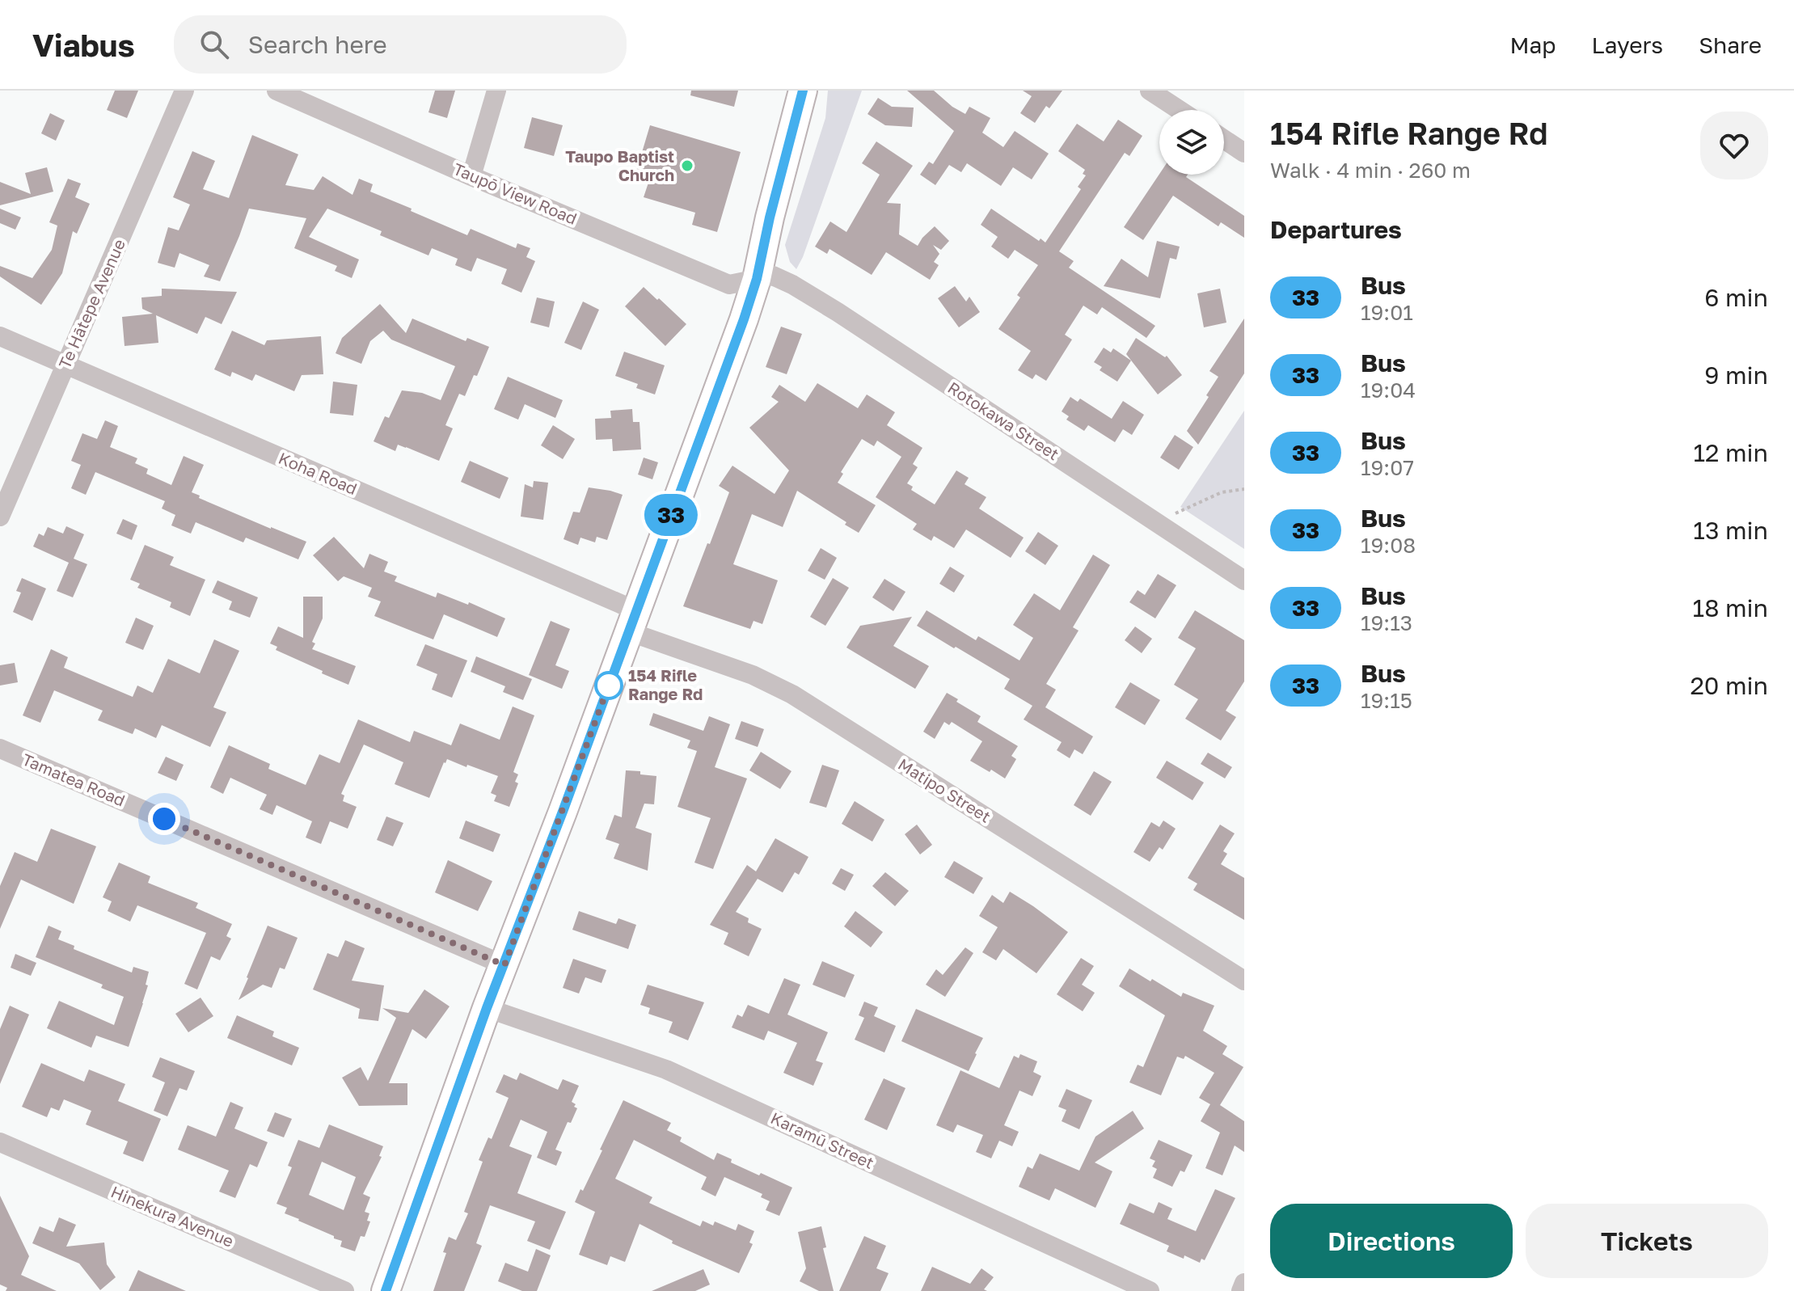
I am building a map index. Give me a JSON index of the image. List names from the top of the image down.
{
  "streets": {
    "street": [
      "Taupō View Road",
      "Te Hātepe Avenue",
      "Rotokawa Street",
      "Koha Road",
      "Tamatea Road",
      "Matipo Street",
      "Karamū Street",
      "Hinekura Avenue"
    ]
  },
  "crossings": [
    ["Taupō View Road", "Rotokawa Street"],
    ["Te Hātepe Avenue", "Koha Road"],
    ["Koha Road", "Matipo Street"]
  ],
  "places": ["Taupo Baptist Church", "154 Rifle Range Rd"],
  "lines": ["bus line 33"],
  "page": {
    "header": "Viabus",
    "search": "Search here",
    "nav": ["Map", "Layers", "Share"],
    "on_map": "33",
    "heading": [
      ["154 Rifle Range Rd", "Walk · 4 min · 260 m"],
      "Departures"
    ],
    "list": [
      {
        "mark": "33",
        "name": "Bus",
        "note": "19:01",
        "value": "6 min"
      },
      {
        "mark": "33",
        "name": "Bus",
        "note": "19:04",
        "value": "9 min"
      },
      {
        "mark": "33",
        "name": "Bus",
        "note": "19:07",
        "value": "12 min"
      },
      {
        "mark": "33",
        "name": "Bus",
        "note": "19:08",
        "value": "13 min"
      },
      {
        "mark": "33",
        "name": "Bus",
        "note": "19:13",
        "value": "18 min"
      },
      {
        "mark": "33",
        "name": "Bus",
        "note": "19:15",
        "value": "20 min"
      }
    ],
    "buttons": ["Directions", "Tickets"]
  }
}
